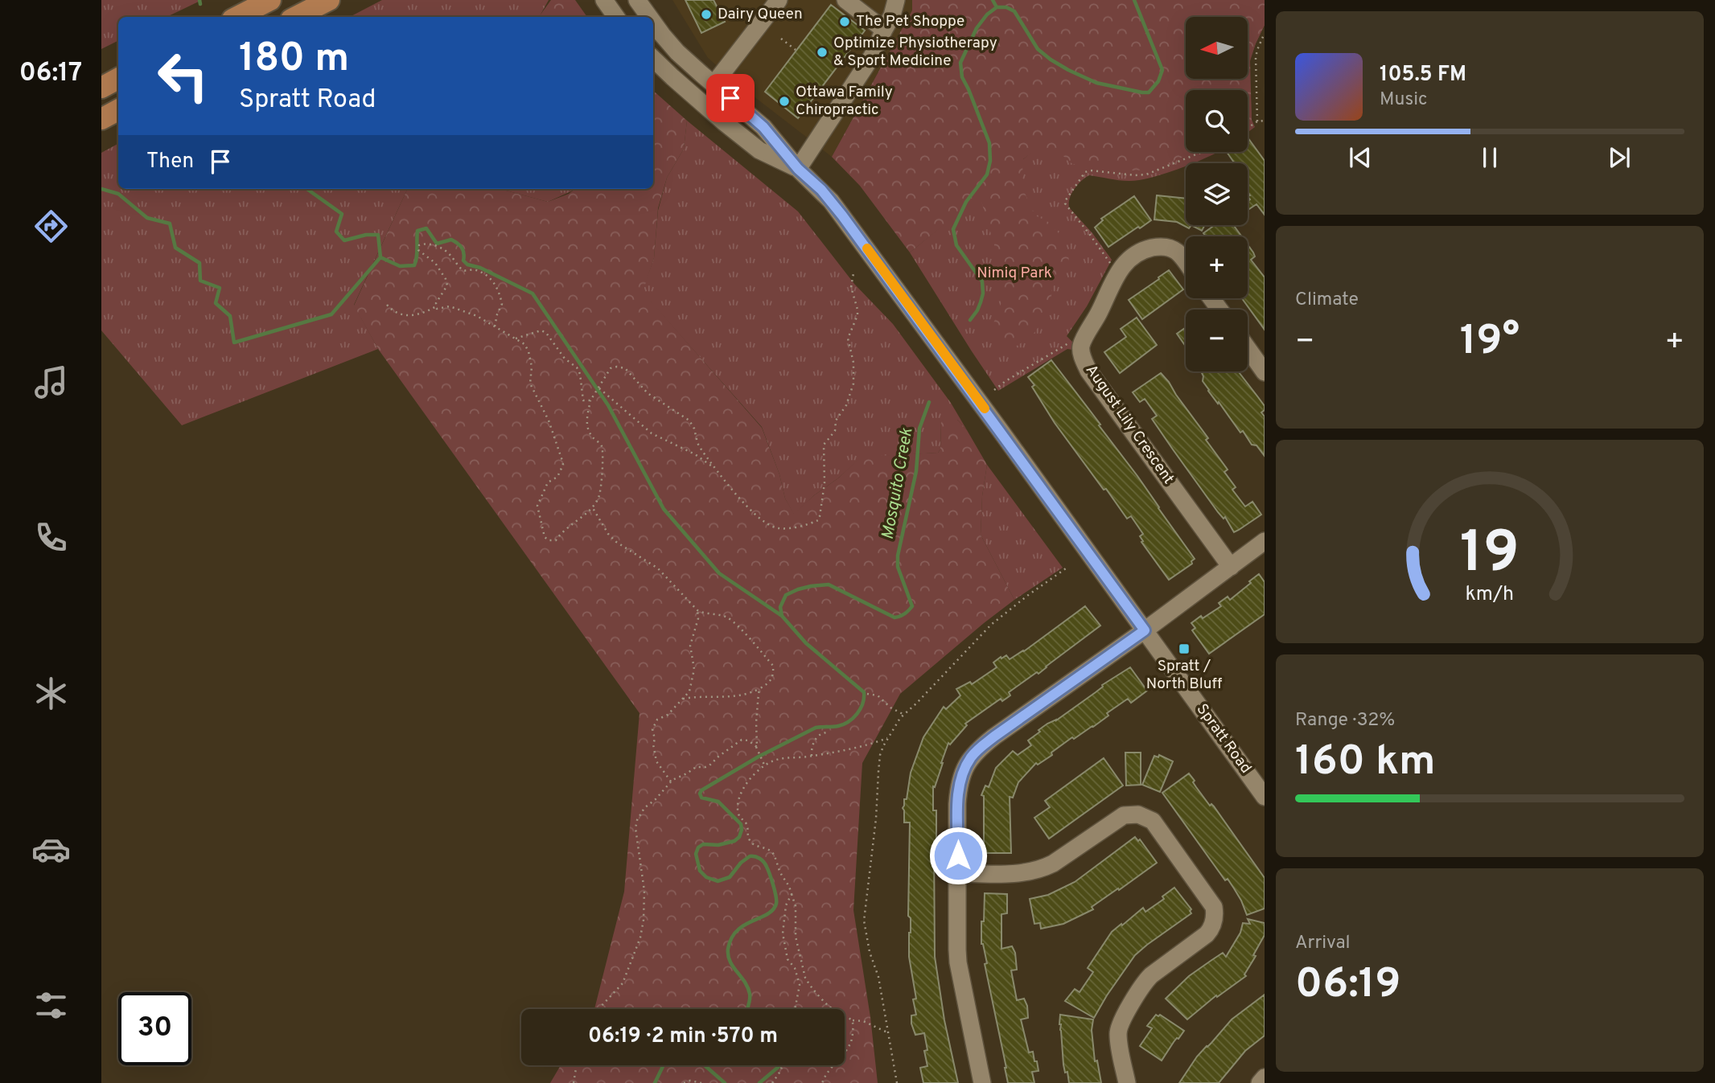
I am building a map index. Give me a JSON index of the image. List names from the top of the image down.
{
  "streets": {
    "street": ["August Lily Crescent", "Spratt Road"]
  },
  "water": ["Mosquito Creek"],
  "parks": ["Nimiq Park"],
  "places": {
    "other": [
      "Dairy Queen",
      "The Pet Shoppe",
      "Optimize Physiotherapy & Sport Medicine",
      "Ottawa Family Chiropractic"
    ],
    "transit": ["Spratt / North Bluff"]
  },
  "north": "left",
  "page": {
    "tabs": "06:17",
    "map_buttons": ["+", "−"],
    "turn": ["180 m", "Spratt Road"],
    "song": ["105.5 FM", "Music"],
    "then": "Then",
    "tile": [
      "Climate",
      ["Range · 32%", "160 km"],
      ["Arrival", "06:19"]
    ],
    "heat": ["−", "19°", "+"],
    "limit": "30",
    "trip": "06:19 · 2 min · 570 m",
    "gauge": ["19", "km/h"]
  }
}
